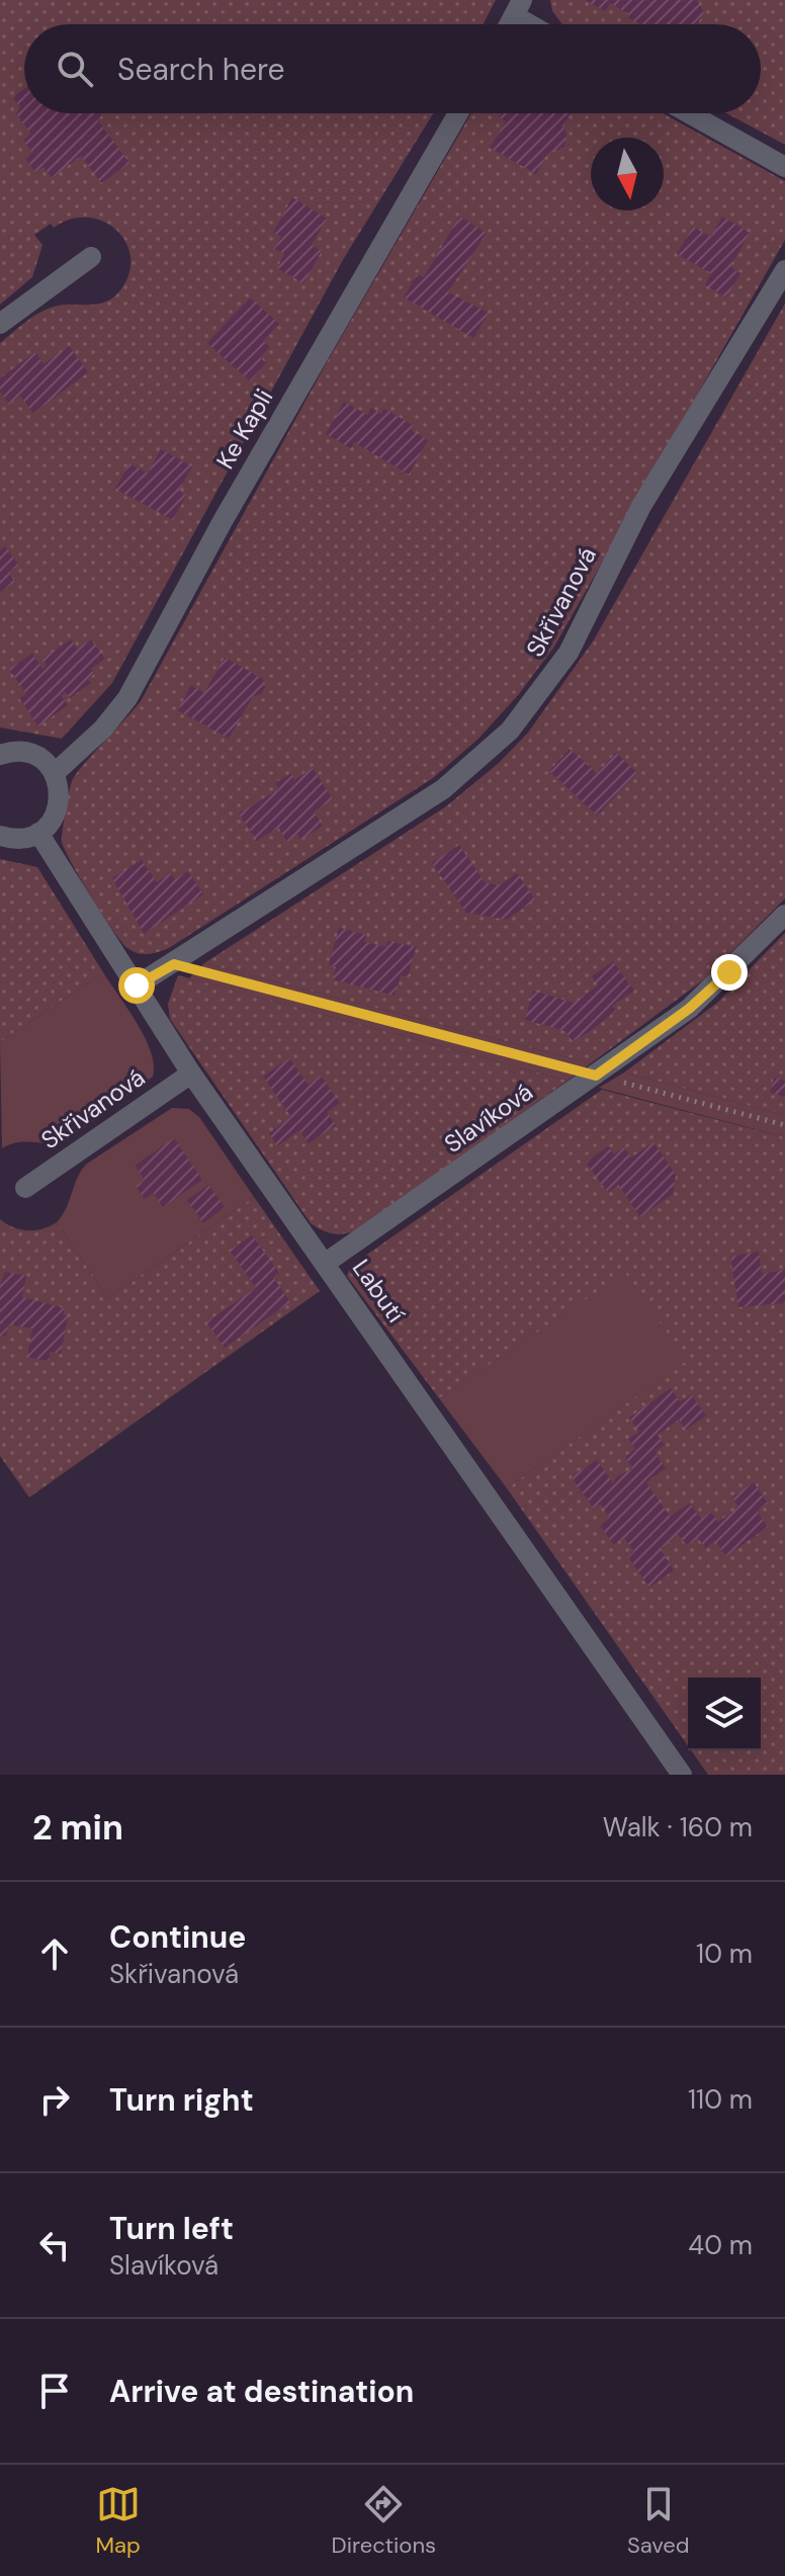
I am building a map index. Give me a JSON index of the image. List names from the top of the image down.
{
  "streets": {
    "street": [
      "Ke Kapli",
      "Skřivanová",
      "Slavíková",
      "Labutí"
    ]
  },
  "crossings": [
    ["Skřivanová", "Labutí"],
    ["Slavíková", "Labutí"]
  ],
  "north": "bottom",
  "page": {
    "search": "Search here",
    "heading": ["2 min", "Walk · 160 m"],
    "list": [
      ["Continue", "Skřivanová", "10 m"],
      ["Turn right", "110 m"],
      ["Turn left", "Slavíková", "40 m"],
      "Arrive at destination"
    ],
    "nav": ["Map", "Directions", "Saved"]
  }
}
